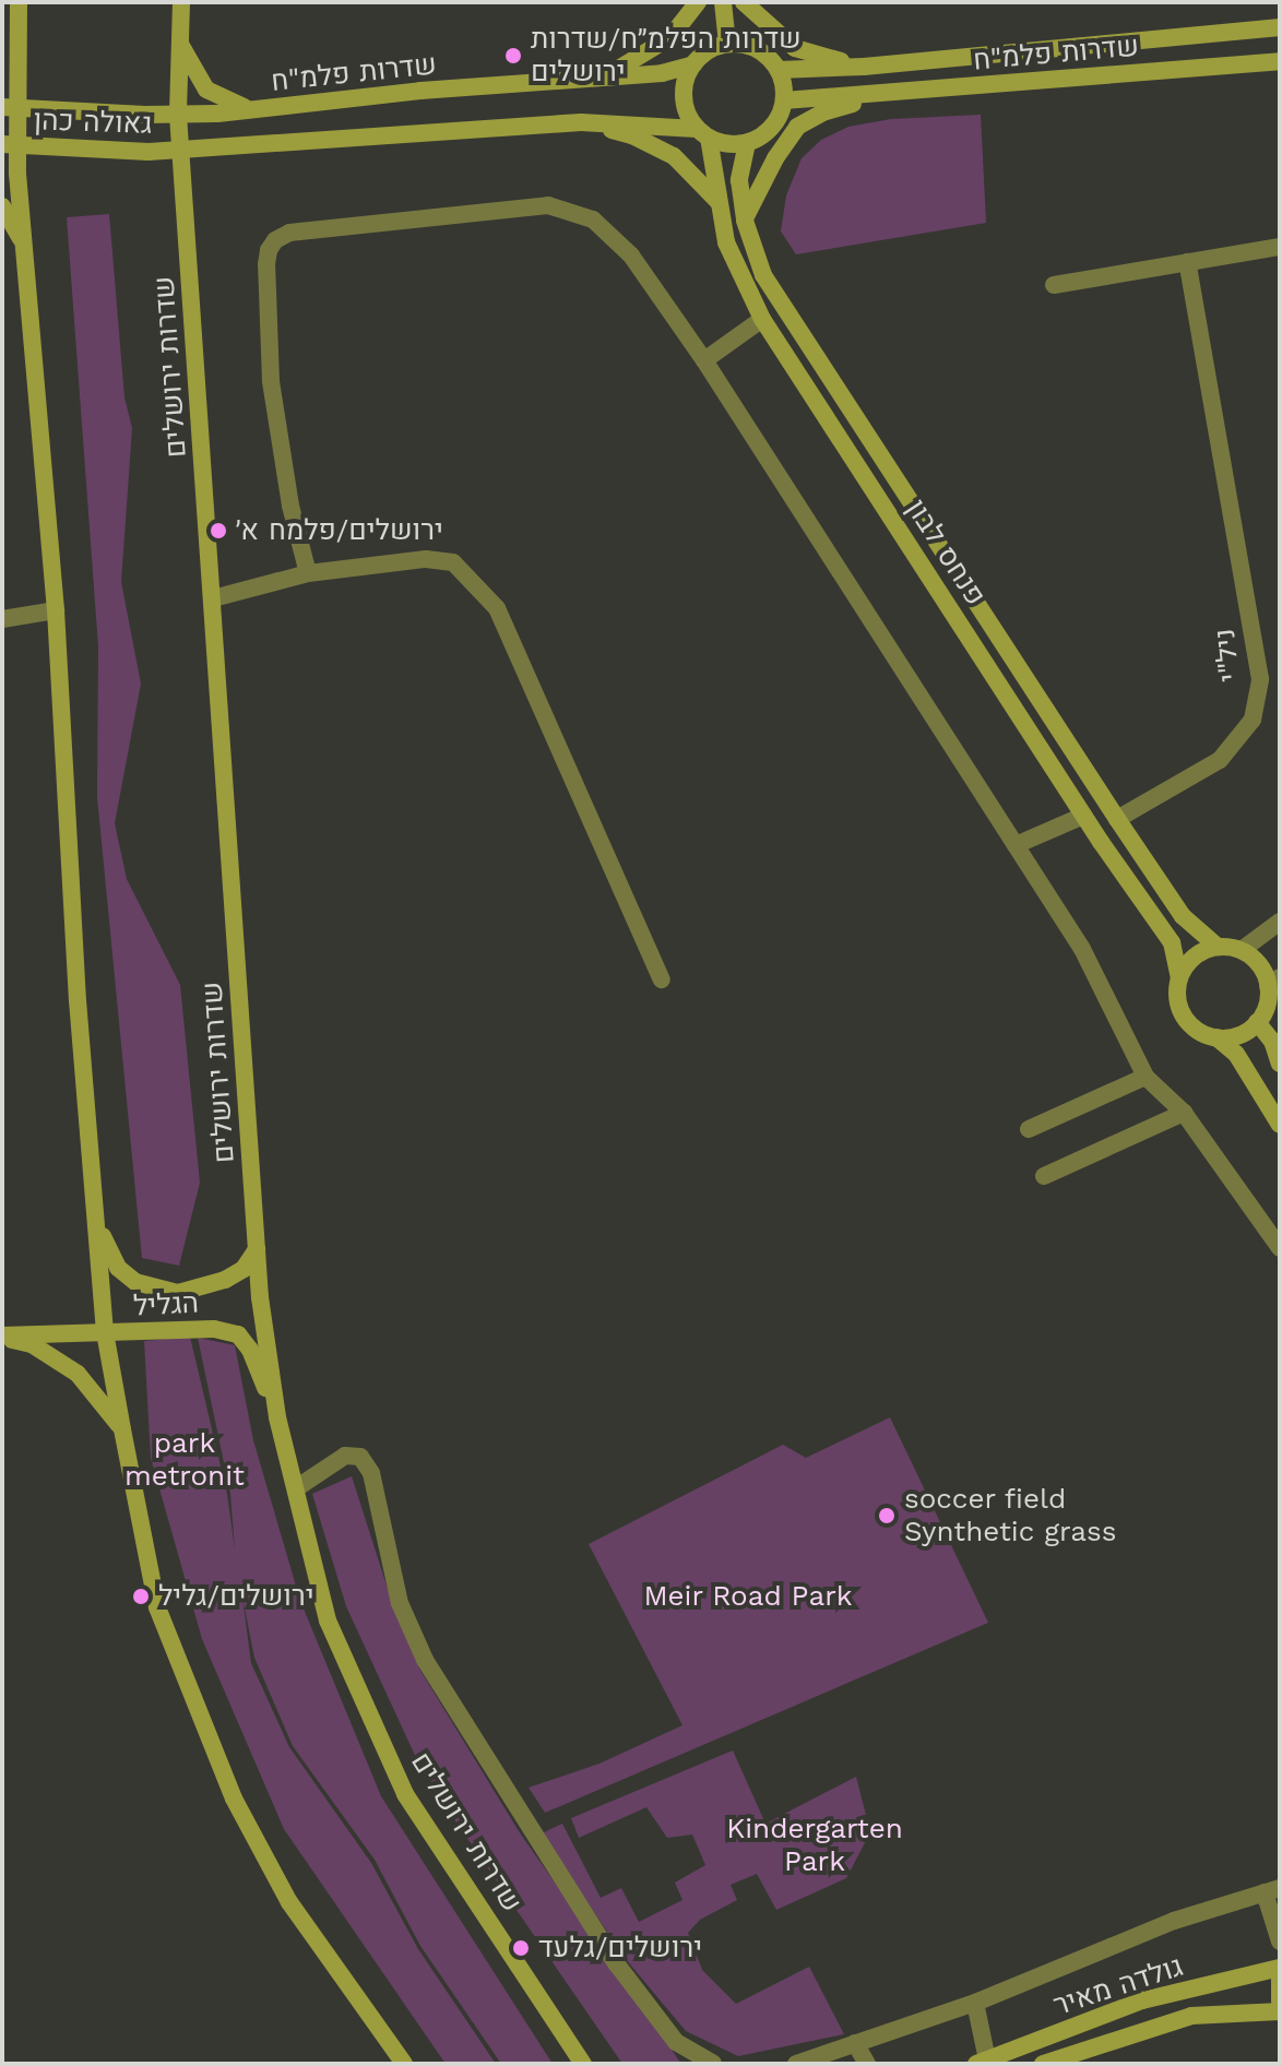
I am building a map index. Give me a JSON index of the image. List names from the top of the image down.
{
  "streets": {
    "street": [
      "שדרות פלמ\"ח",
      "גאולה כהן",
      "שדרות ירושלים",
      "פנחס לבון",
      "ניל\"י",
      "הגליל",
      "גולדה מאיר"
    ]
  },
  "crossings": [
    ["שדרות פלמ\"ח", "שדרות ירושלים"],
    ["שדרות פלמ\"ח", "פנחס לבון"],
    ["גאולה כהן", "שדרות ירושלים"],
    ["שדרות ירושלים", "הגליל"],
    ["פנחס לבון", "ניל\"י"]
  ],
  "parks": ["park metronit", "Meir Road Park", "Kindergarten Park"],
  "places": [
    "שדרות הפלמ״ח/שדרות ירושלים",
    "ירושלים/פלמח א׳",
    "soccer field Synthetic grass",
    "ירושלים/גליל",
    "ירושלים/גלעד"
  ]
}
